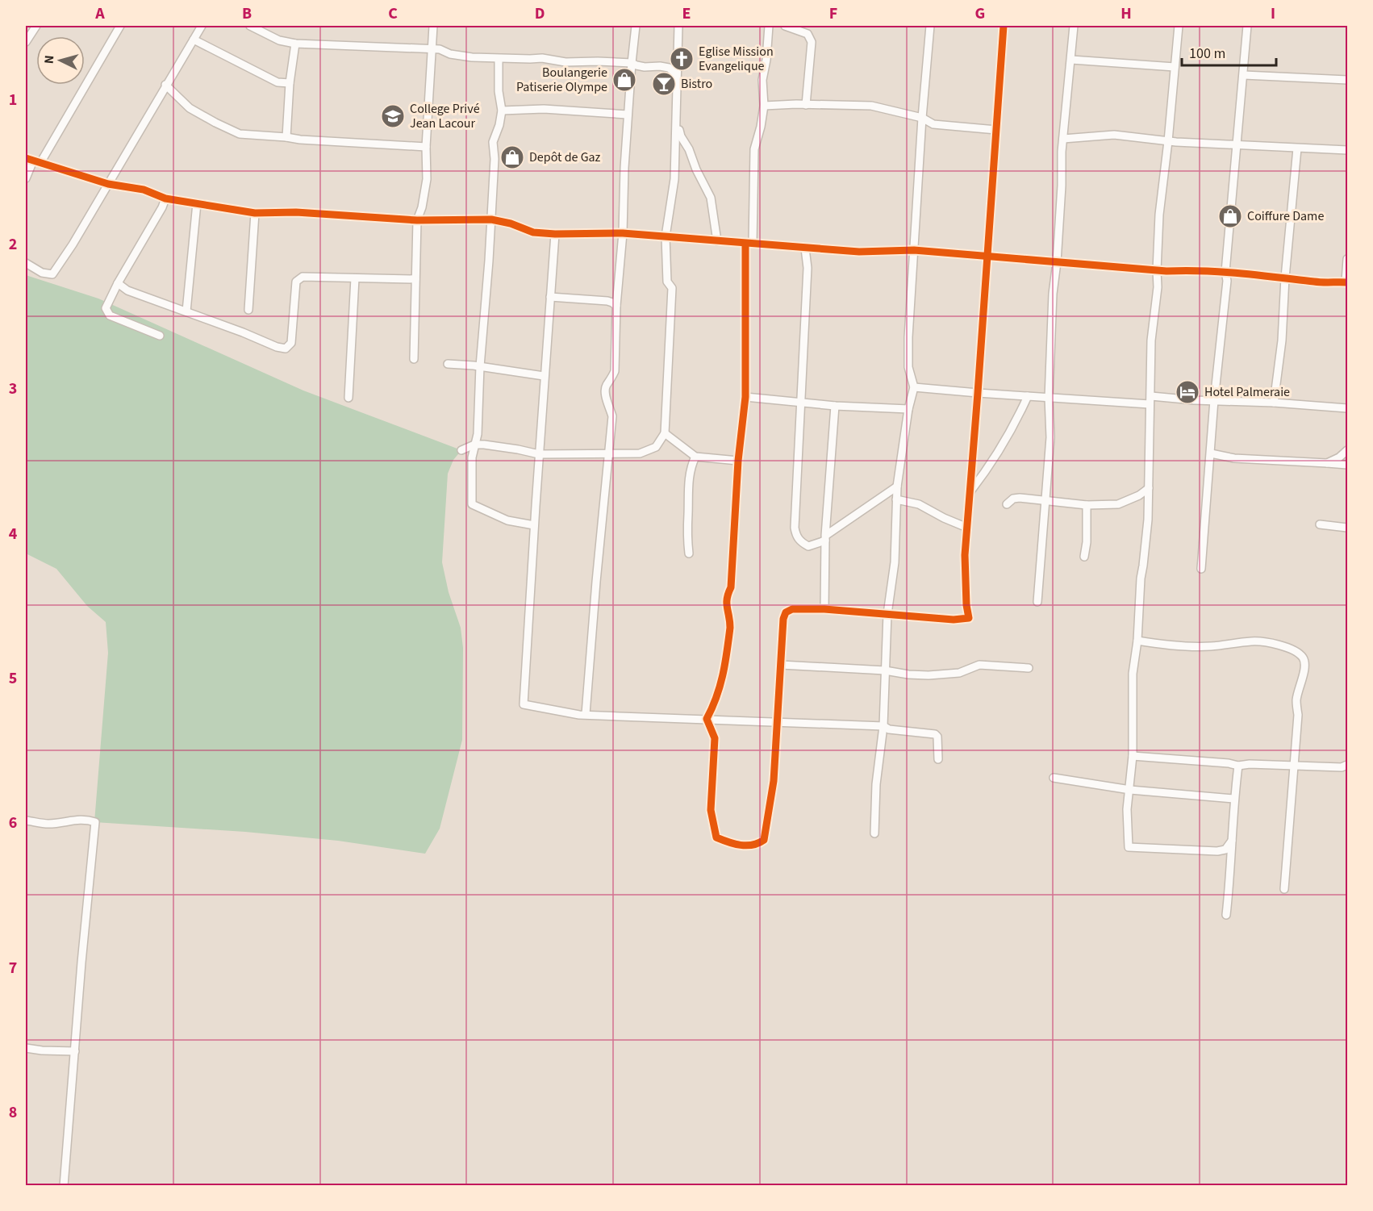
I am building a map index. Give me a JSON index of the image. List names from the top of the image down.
{
  "places": {
    "church": ["Eglise Mission Evangelique"],
    "shop": ["Boulangerie Patiserie Olympe", "Depôt de Gaz", "Coiffure Dame"],
    "bar": ["Bistro"],
    "school or university": ["College Privé Jean Lacour"],
    "hotel": ["Hotel Palmeraie"]
  },
  "scale_bar": "100 m",
  "north": "left",
  "grid": {
    "columns": [
      "A",
      "B",
      "C",
      "D",
      "E",
      "F",
      "G",
      "H",
      "I"
    ],
    "rows": [
      "1",
      "2",
      "3",
      "4",
      "5",
      "6",
      "7",
      "8"
    ]
  }
}
